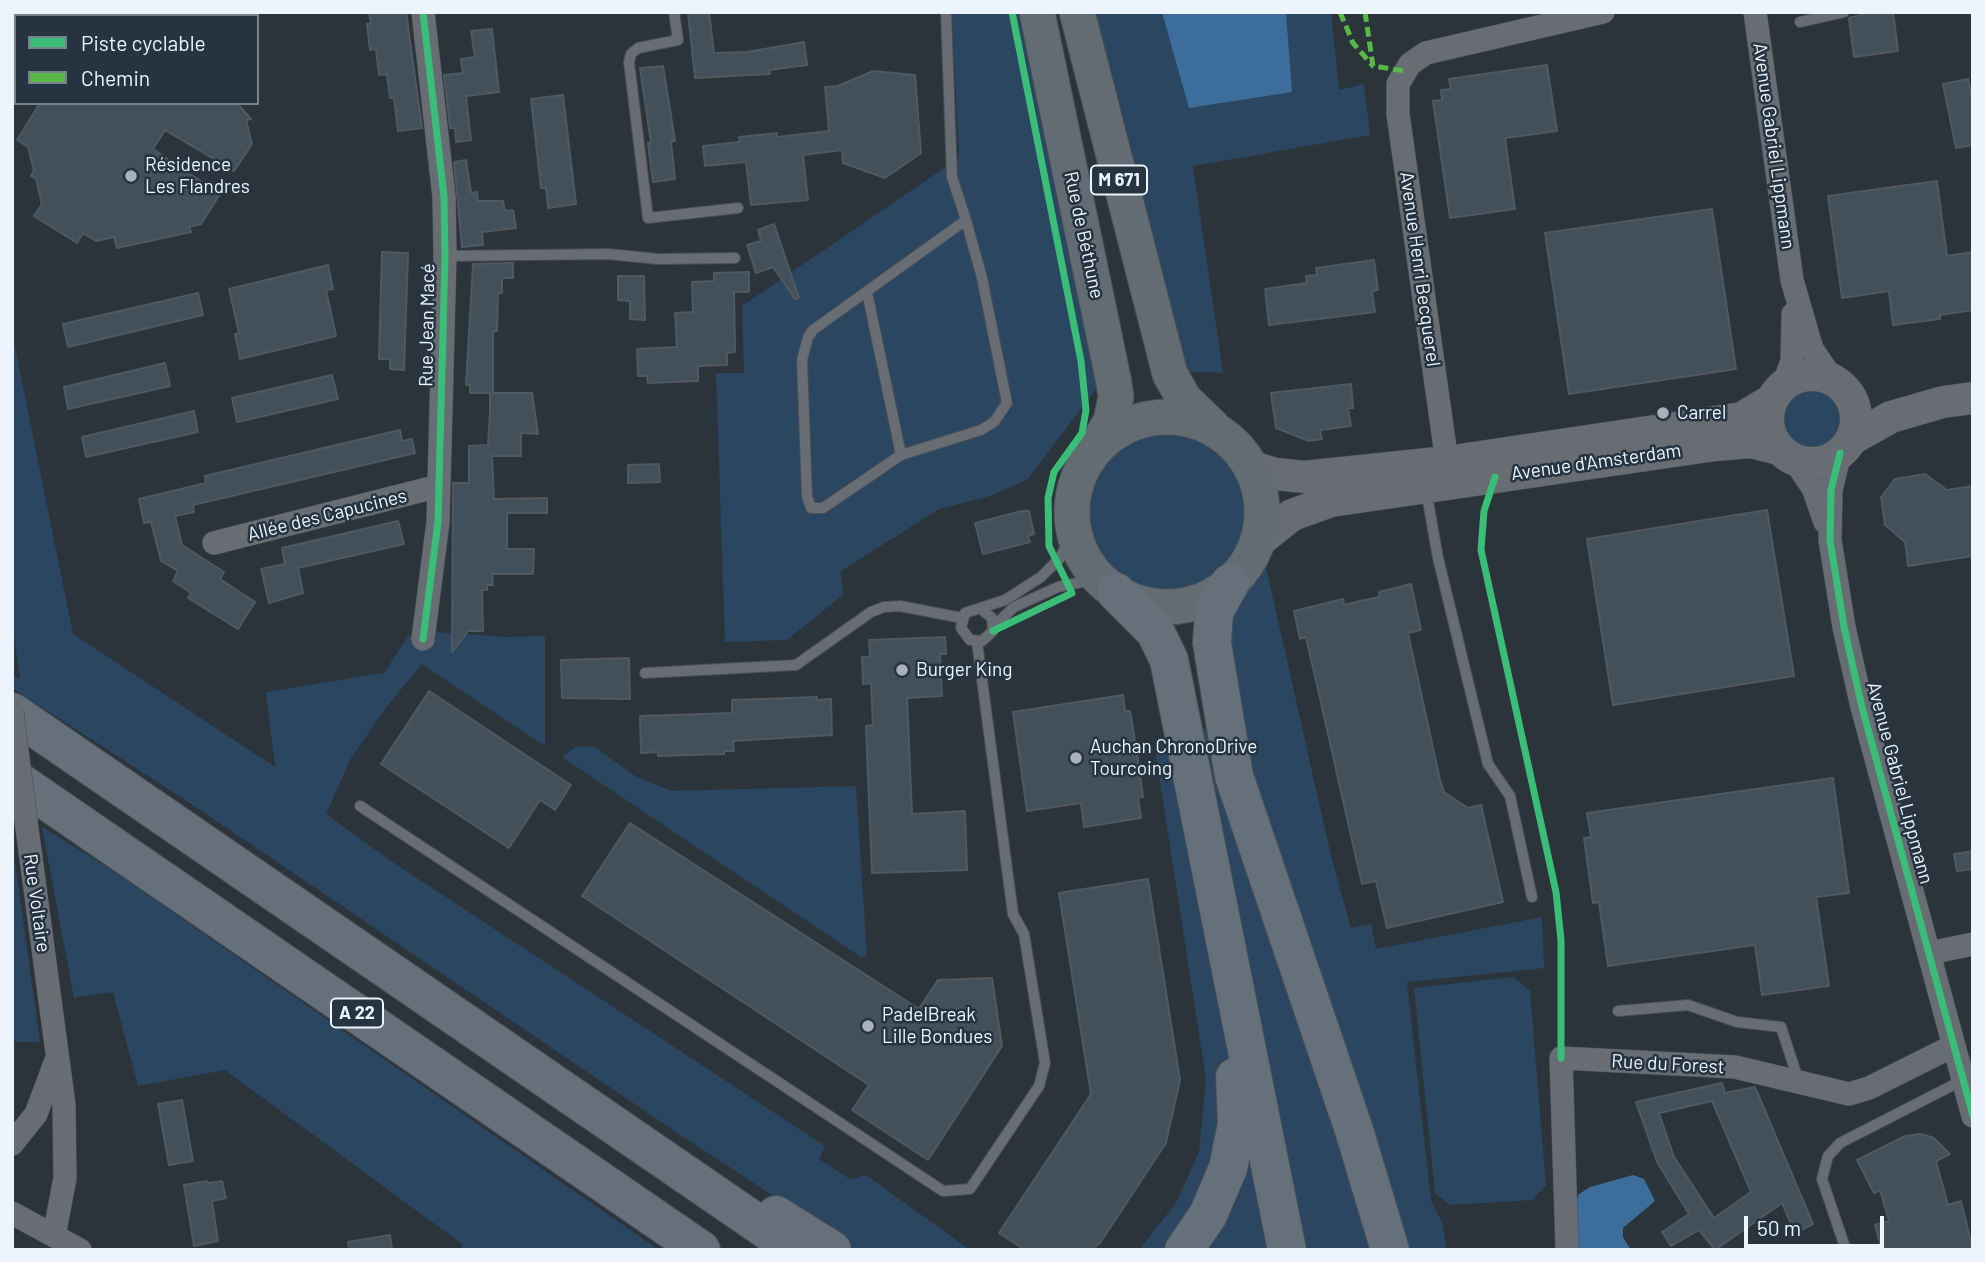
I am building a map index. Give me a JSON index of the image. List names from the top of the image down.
{
  "streets": {
    "highway": ["A 22"],
    "main road": ["M 671", "Rue de Béthune"],
    "street": [
      "Avenue Gabriel Lippmann",
      "Avenue Henri Becquerel",
      "Rue Jean Macé",
      "Avenue d'Amsterdam",
      "Allée des Capucines",
      "Rue Voltaire",
      "Rue du Forest"
    ]
  },
  "crossings": [
    ["Avenue Gabriel Lippmann", "Avenue d'Amsterdam"],
    ["Avenue Gabriel Lippmann", "Rue du Forest"],
    ["M 671", "Rue de Béthune"],
    ["M 671", "Avenue d'Amsterdam"],
    ["Rue de Béthune", "Avenue d'Amsterdam"],
    ["Avenue Henri Becquerel", "Avenue d'Amsterdam"],
    ["Rue Jean Macé", "Allée des Capucines"],
    ["Rue Voltaire", "A 22"]
  ],
  "places": [
    "Résidence Les Flandres",
    "Carrel",
    "Burger King",
    "Auchan ChronoDrive Tourcoing",
    "PadelBreak Lille Bondues"
  ],
  "legend": ["Piste cyclable", "Chemin"],
  "scale_bar": "50 m"
}
